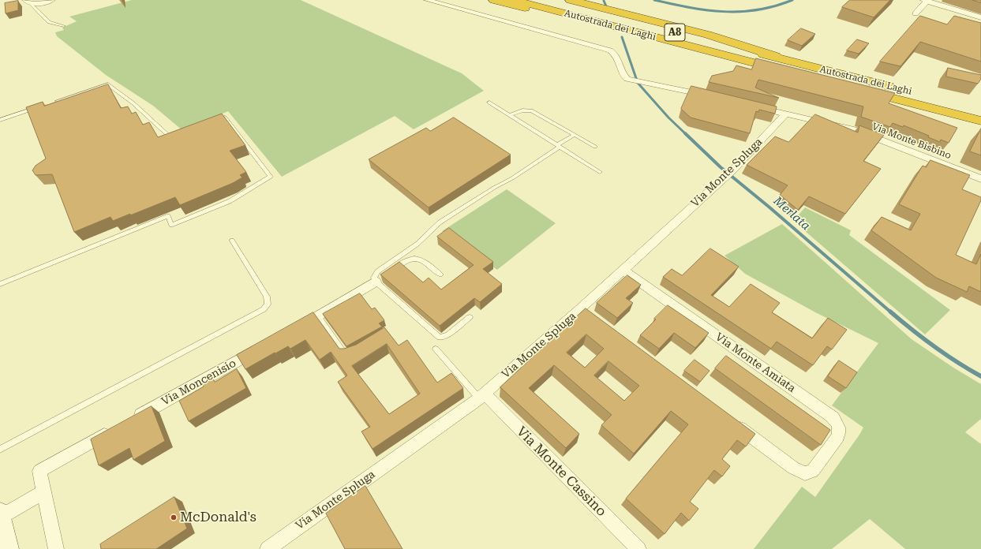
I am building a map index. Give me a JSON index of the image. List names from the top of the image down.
{
  "streets": {
    "highway": ["Autostrada dei Laghi", "A8"],
    "street": [
      "Via Monte Bisbino",
      "Via Monte Spluga",
      "Via Monte Amiata",
      "Via Moncenisio",
      "Via Monte Cassino"
    ]
  },
  "crossings": [
    ["Via Monte Bisbino", "Via Monte Spluga"],
    ["Via Monte Spluga", "Via Monte Amiata"],
    ["Via Monte Spluga", "Via Monte Cassino"]
  ],
  "water": ["Merlata"],
  "places": ["McDonald's"]
}
